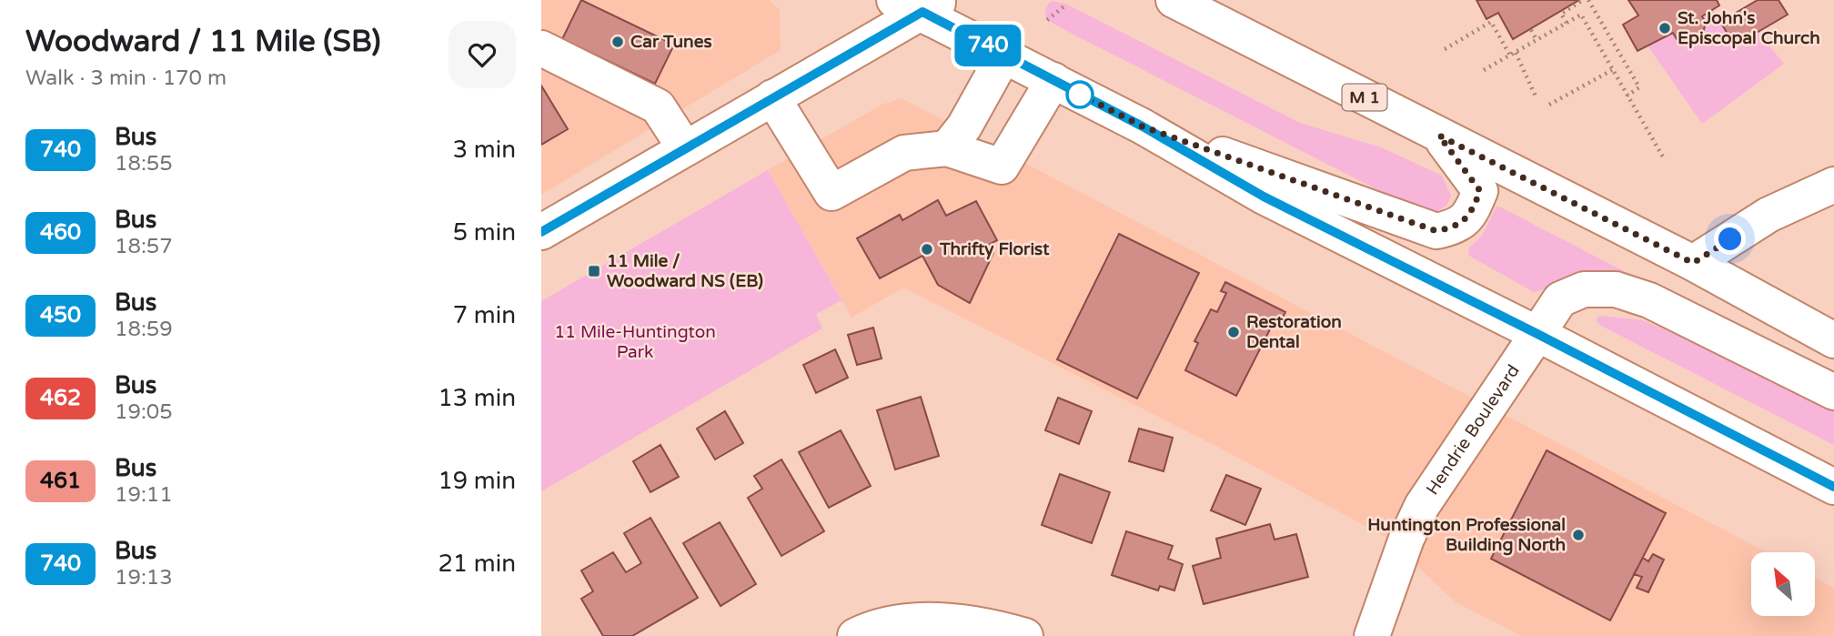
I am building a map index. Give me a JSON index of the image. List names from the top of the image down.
{
  "streets": {
    "main road": ["M 1", "Hendrie Boulevard"]
  },
  "parks": ["11 Mile-Huntington Park"],
  "places": {
    "other": [
      "St. John's Episcopal Church",
      "Car Tunes",
      "Thrifty Florist",
      "Restoration Dental",
      "Huntington Professional Building North"
    ],
    "transit": ["11 Mile / Woodward NS (EB)"]
  },
  "lines": ["bus line 740"],
  "north": "top left",
  "page": {
    "heading": ["Woodward / 11 Mile (SB)", "Walk · 3 min · 170 m"],
    "on_map": "740",
    "list": [
      {
        "mark": "740",
        "name": "Bus",
        "note": "18:55",
        "value": "3 min"
      },
      {
        "mark": "460",
        "name": "Bus",
        "note": "18:57",
        "value": "5 min"
      },
      {
        "mark": "450",
        "name": "Bus",
        "note": "18:59",
        "value": "7 min"
      },
      {
        "mark": "462",
        "name": "Bus",
        "note": "19:05",
        "value": "13 min"
      },
      {
        "mark": "461",
        "name": "Bus",
        "note": "19:11",
        "value": "19 min"
      },
      {
        "mark": "740",
        "name": "Bus",
        "note": "19:13",
        "value": "21 min"
      }
    ]
  }
}
